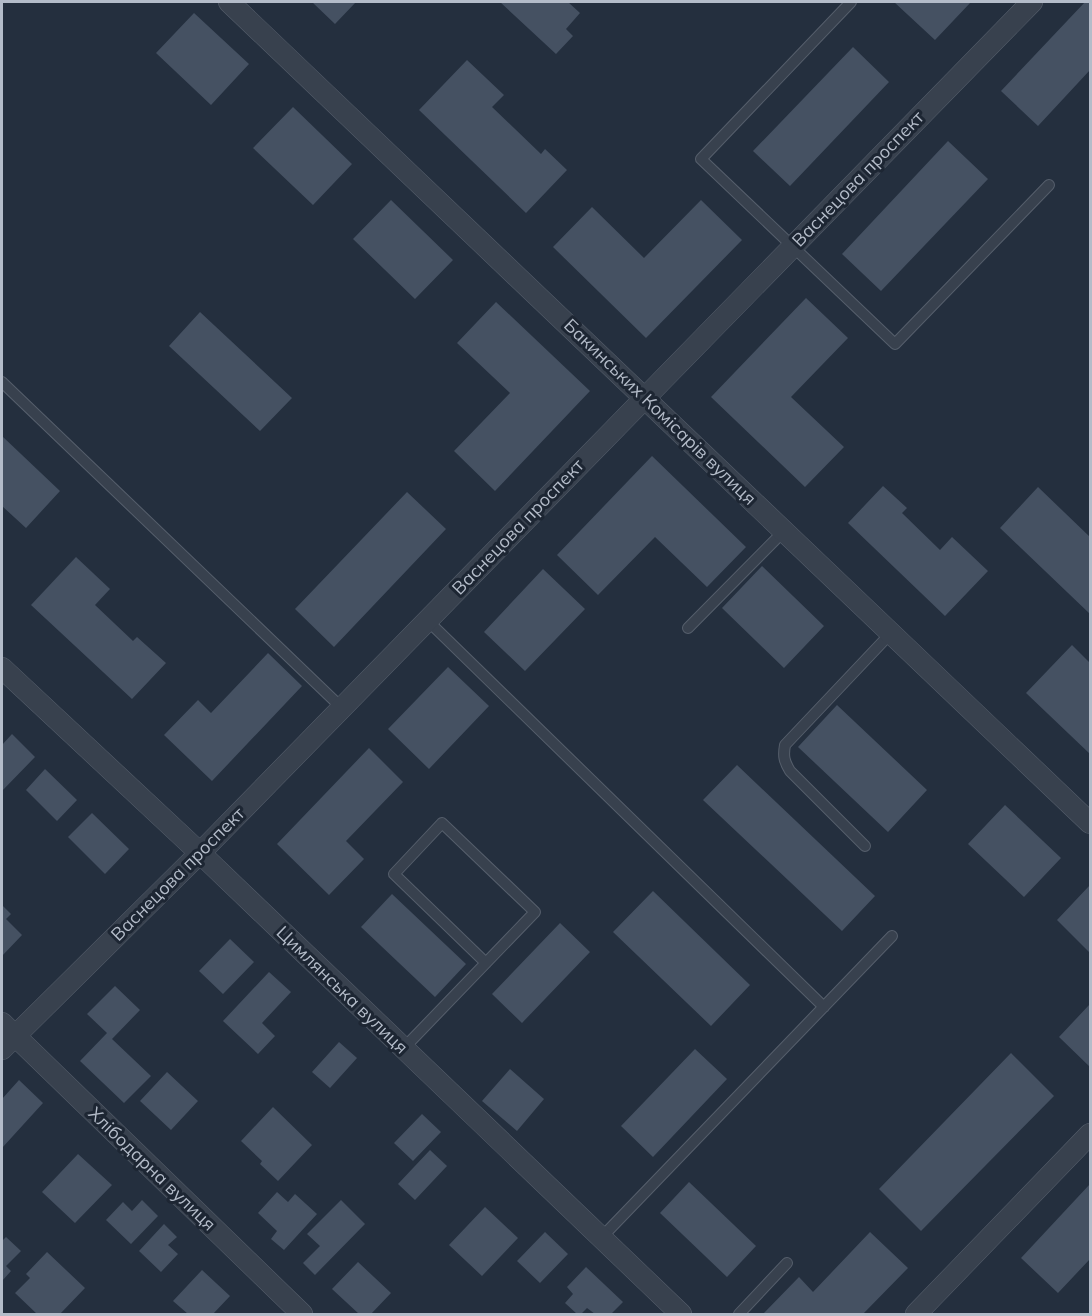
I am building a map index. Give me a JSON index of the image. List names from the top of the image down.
{
  "streets": {
    "street": [
      "Васнецова проспект",
      "Бакинських Комісарів вулиця",
      "Цимлянська вулиця",
      "Хлібодарна вулиця"
    ]
  },
  "crossings": [
    ["Васнецова проспект", "Бакинських Комісарів вулиця"],
    ["Васнецова проспект", "Цимлянська вулиця"],
    ["Васнецова проспект", "Хлібодарна вулиця"]
  ]
}
